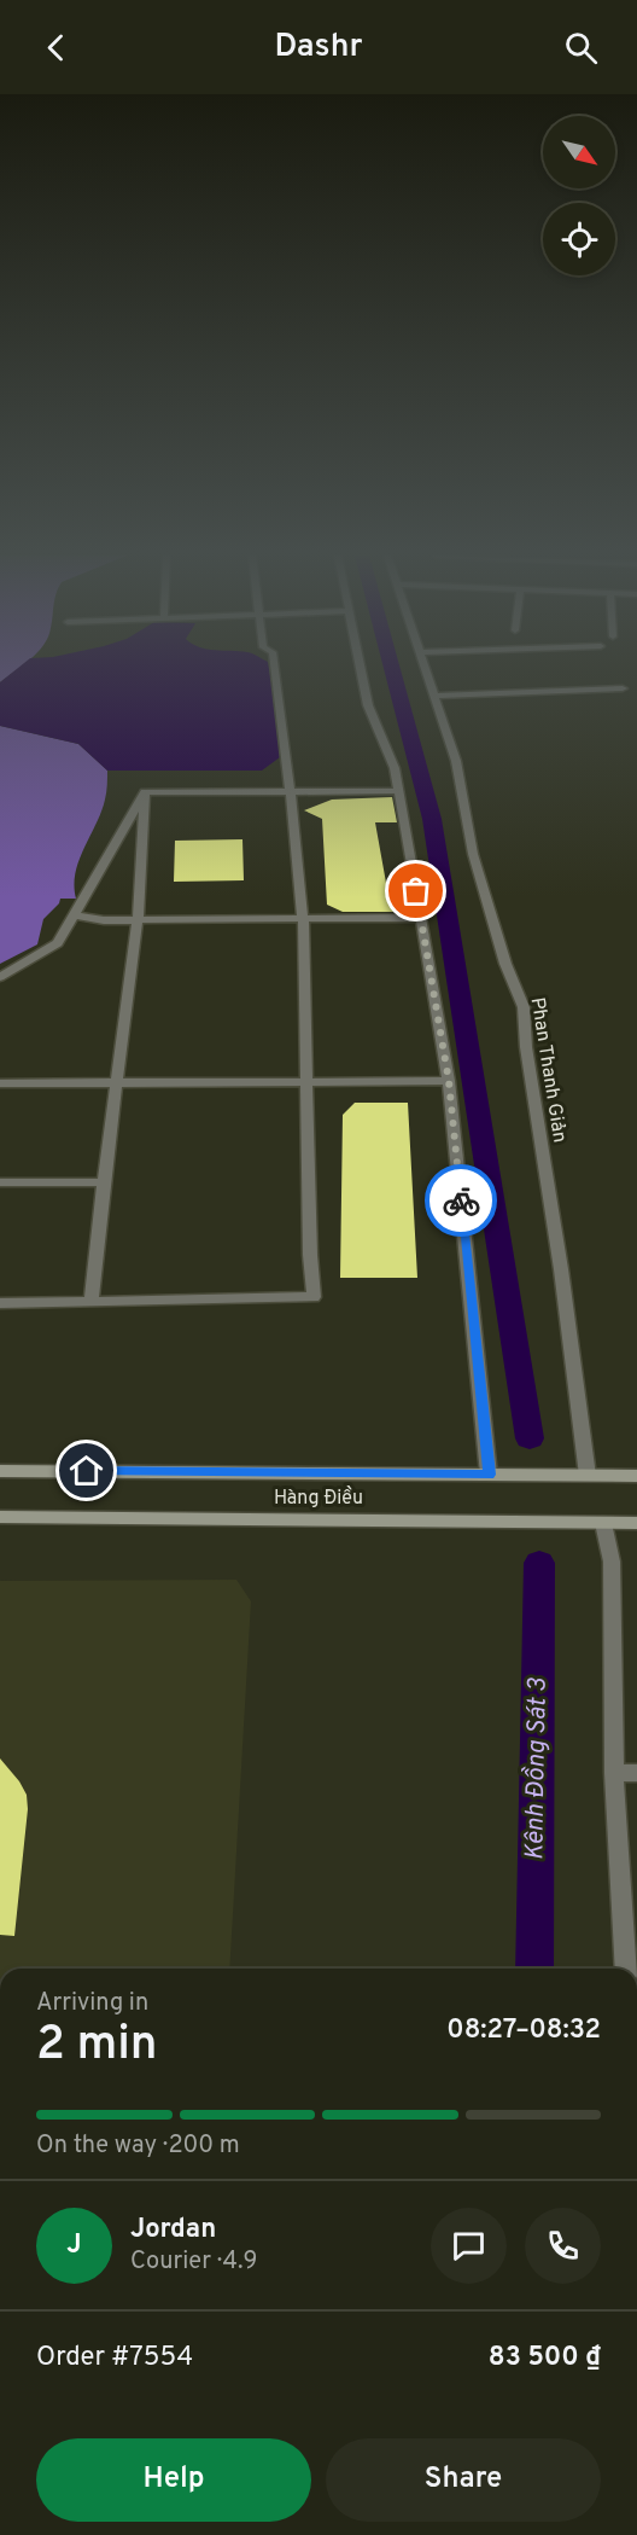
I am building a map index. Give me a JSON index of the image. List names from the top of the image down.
{
  "streets": {
    "main road": ["Hàng Điều"],
    "street": ["Phan Thanh Giản"]
  },
  "crossings": [
    ["Phan Thanh Giản", "Hàng Điều"]
  ],
  "water": ["Kênh Đồng Sát 3"],
  "north": "bottom right",
  "page": {
    "header": "Dashr",
    "heading": ["2 min", "Arriving in", "08:27–08:32"],
    "panel": [
      "Jordan",
      "Courier · 4.9",
      "Order #7554",
      "83 500 ₫"
    ],
    "bar": "On the way · 200 m",
    "round": "J",
    "buttons": ["Help", "Share"]
  }
}
